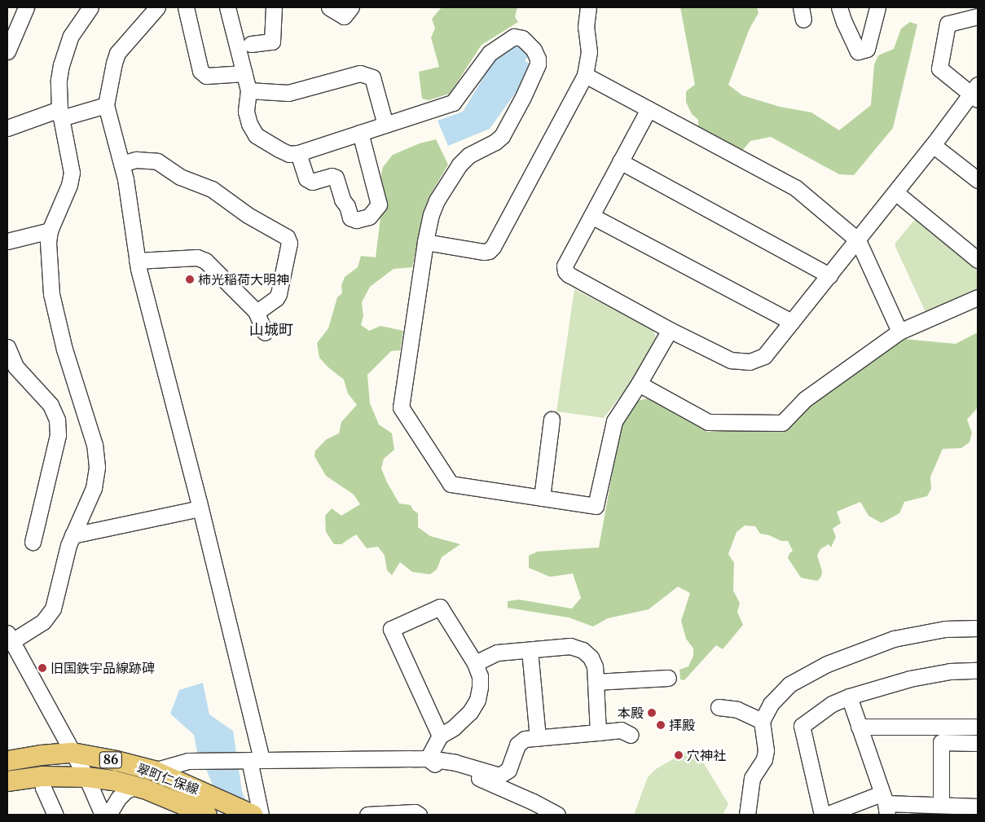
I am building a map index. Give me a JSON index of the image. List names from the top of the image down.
{
  "streets": {
    "main road": ["86", "翠町仁保線"]
  },
  "districts": ["山城町"],
  "places": [
    "柿光稲荷大明神",
    "旧国鉄宇品線跡碑",
    "本殿",
    "拝殿",
    "穴神社"
  ]
}
